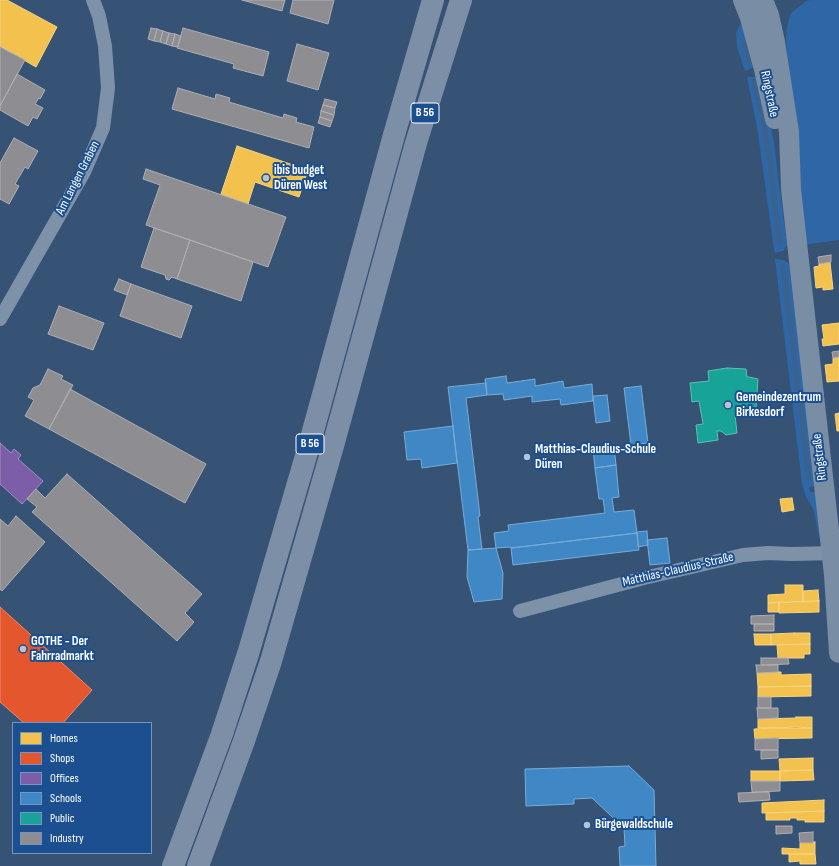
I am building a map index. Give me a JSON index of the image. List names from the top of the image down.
{
  "streets": {
    "main road": ["Ringstraße", "B 56"],
    "street": ["Am Langen Graben", "Matthias-Claudius-Straße"]
  },
  "crossings": [
    ["Ringstraße", "Matthias-Claudius-Straße"]
  ],
  "places": [
    "ibis budget Düren West",
    "Gemeindezentrum Birkesdorf",
    "Matthias-Claudius-Schule Düren",
    "GOTHE - Der Fahrradmarkt",
    "Bürgewaldschule"
  ],
  "legend": [
    "Homes",
    "Shops",
    "Offices",
    "Schools",
    "Public",
    "Industry"
  ]
}
